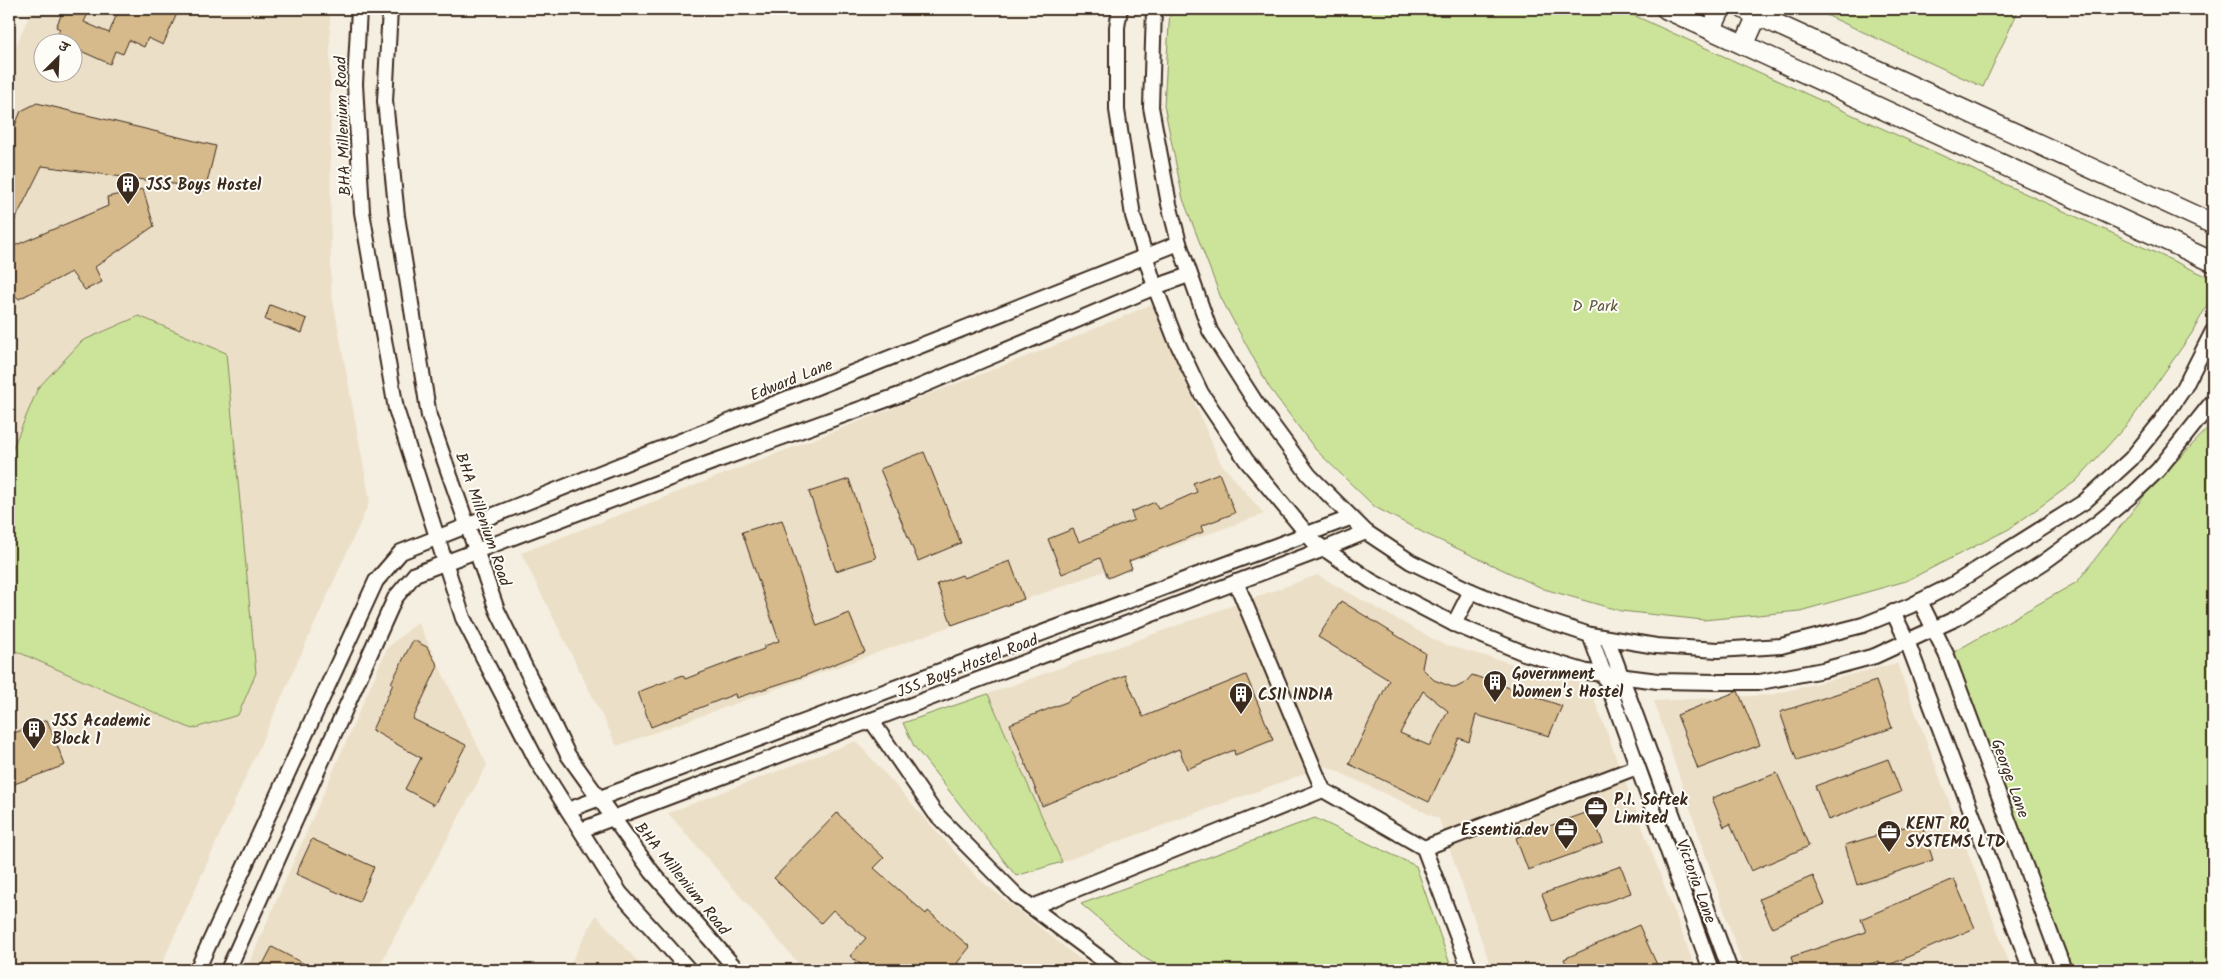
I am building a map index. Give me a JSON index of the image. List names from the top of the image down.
{
  "streets": {
    "street": [
      "BHA Millenium Road",
      "Edward Lane",
      "JSS Boys Hostel Road",
      "George Lane",
      "Victoria Lane"
    ]
  },
  "crossings": [
    ["BHA Millenium Road", "Edward Lane"],
    ["BHA Millenium Road", "JSS Boys Hostel Road"]
  ],
  "parks": ["D Park"],
  "places": {
    "building": [
      "JSS Boys Hostel",
      "Government Women's Hostel",
      "CSII INDIA",
      "JSS Academic Block 1"
    ],
    "office": ["P.I. Softek Limited", "Essentia.dev", "KENT RO SYSTEMS LTD"]
  },
  "north": "top right"
}
